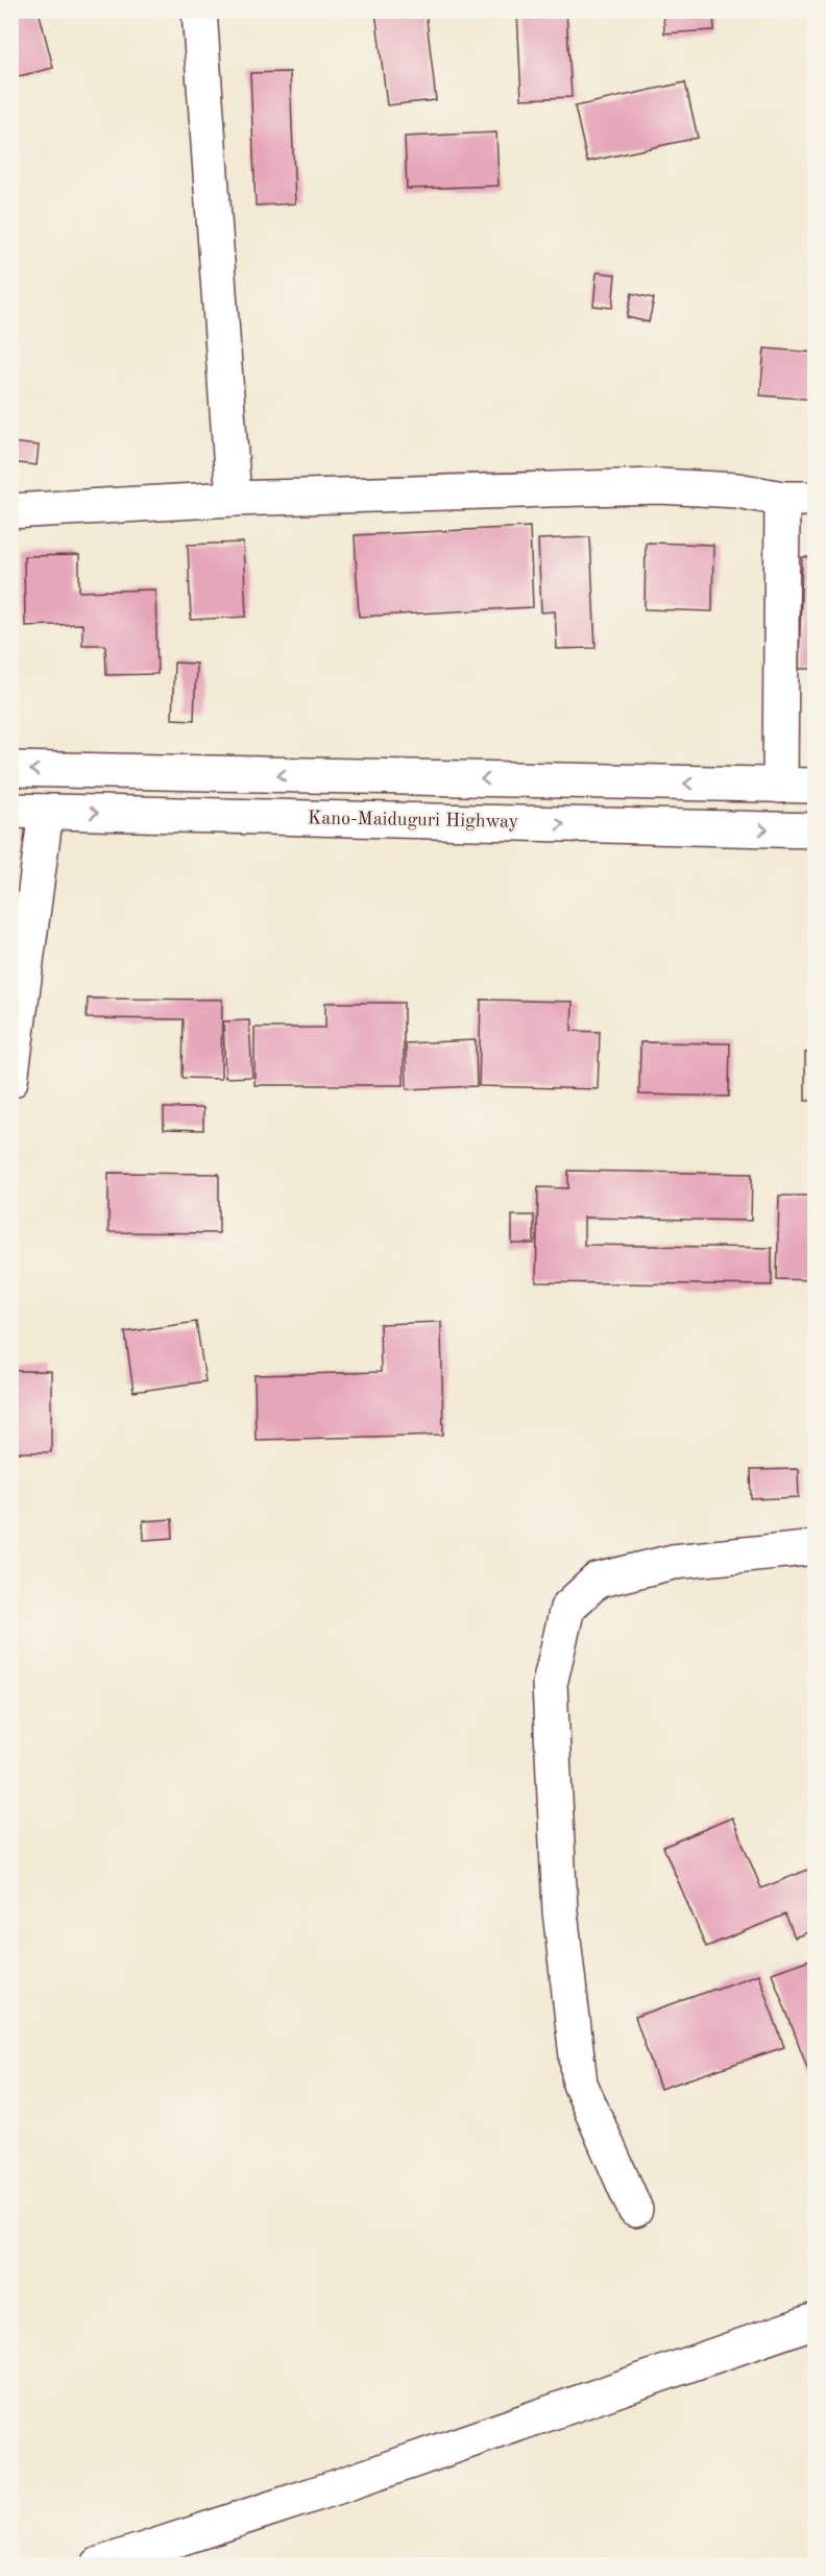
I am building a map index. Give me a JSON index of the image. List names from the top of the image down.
{
  "streets": {
    "main road": ["Kano-Maiduguri Highway"]
  }
}
